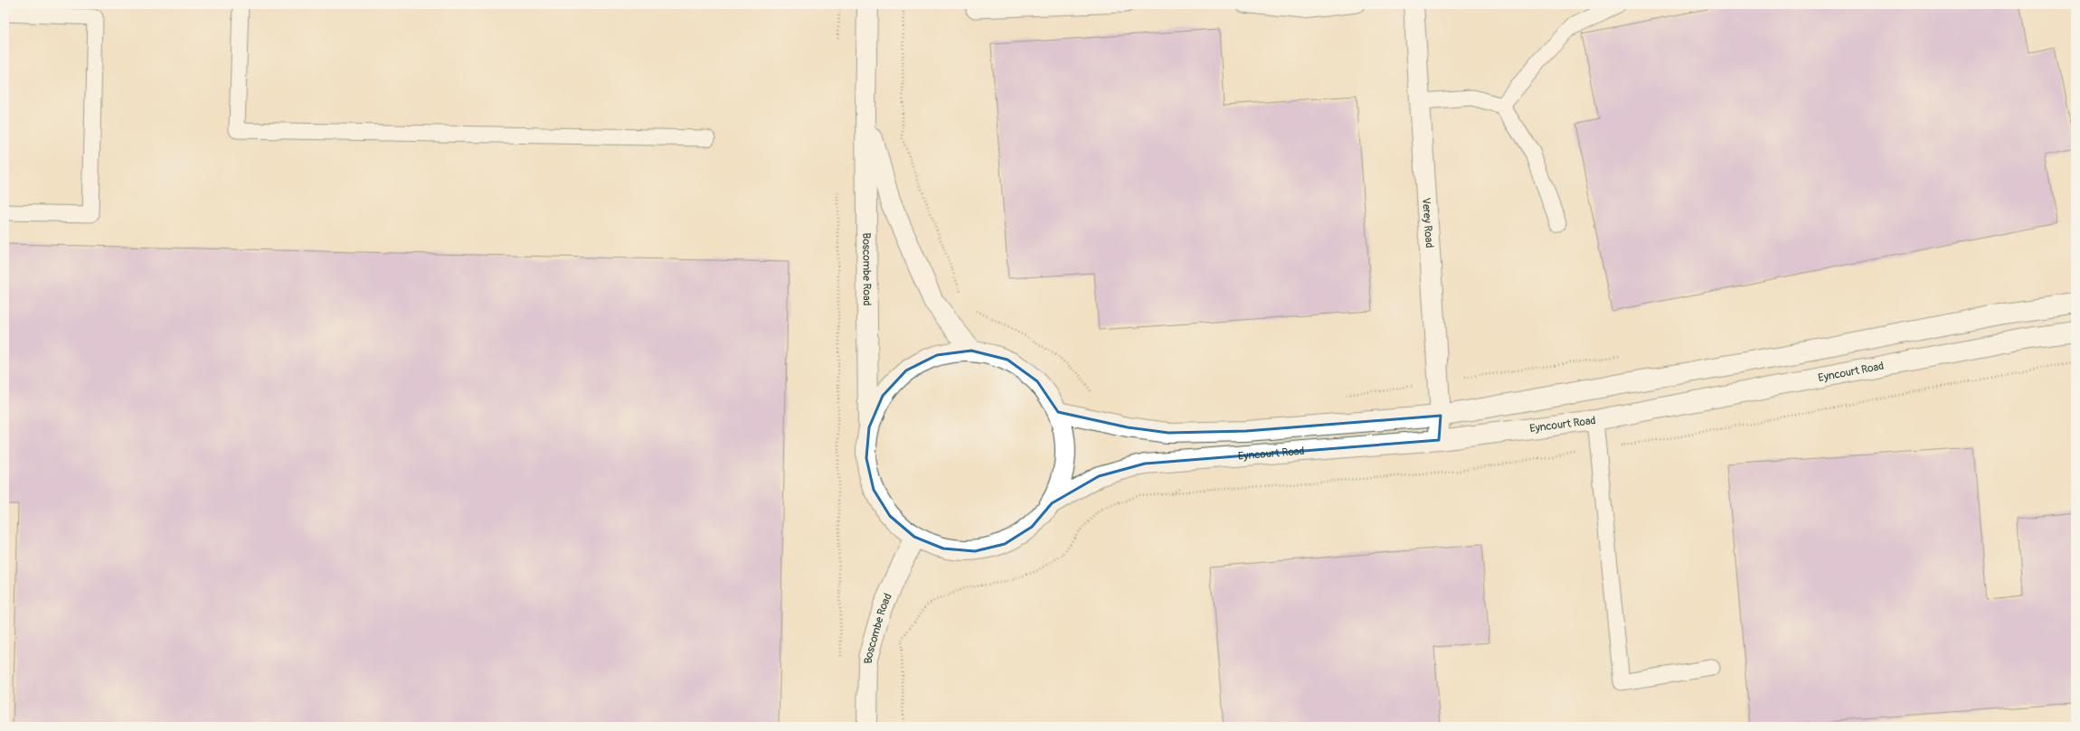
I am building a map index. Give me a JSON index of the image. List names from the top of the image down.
{
  "streets": {
    "street": ["Verey Road", "Boscombe Road", "Eyncourt Road"]
  },
  "crossings": [
    ["Verey Road", "Eyncourt Road"]
  ]
}
